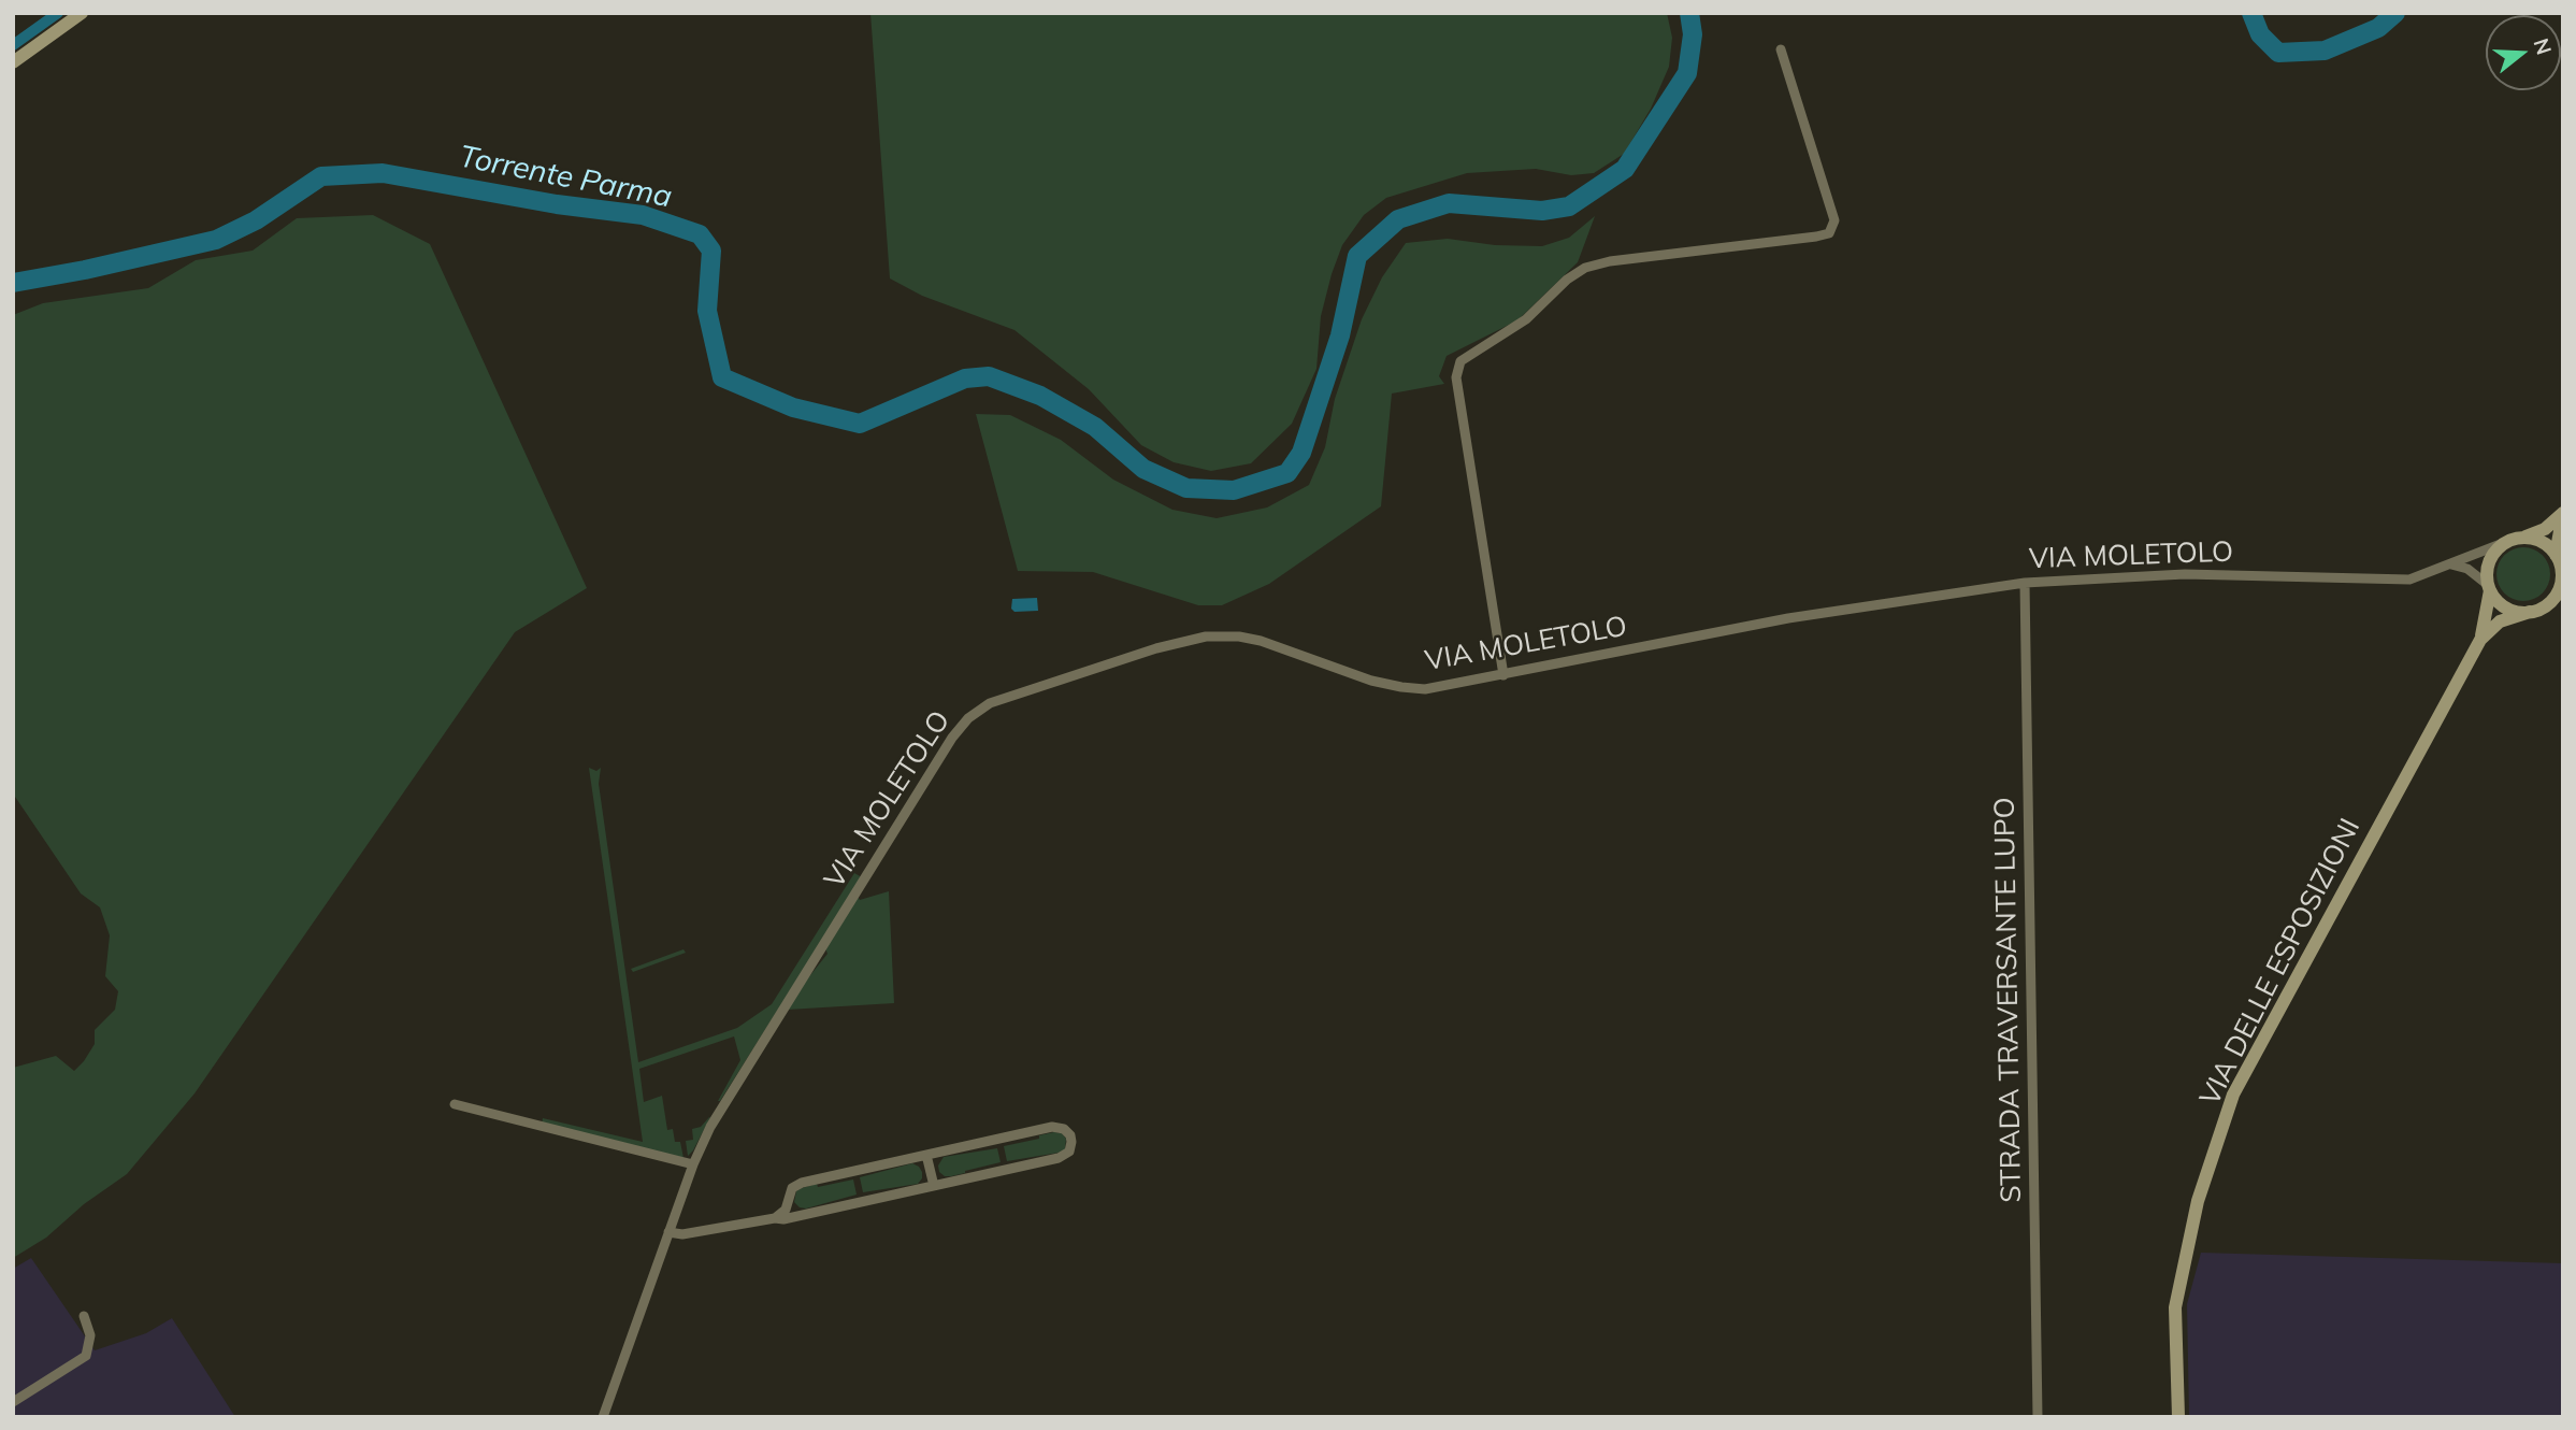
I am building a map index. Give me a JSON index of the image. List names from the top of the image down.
{
  "streets": {
    "street": ["VIA MOLETOLO", "VIA DELLE ESPOSIZIONI", "STRADA TRAVERSANTE LUPO"]
  },
  "crossings": [
    ["VIA MOLETOLO", "VIA DELLE ESPOSIZIONI"],
    ["VIA MOLETOLO", "STRADA TRAVERSANTE LUPO"]
  ],
  "water": ["Torrente Parma"],
  "north": "right"
}
